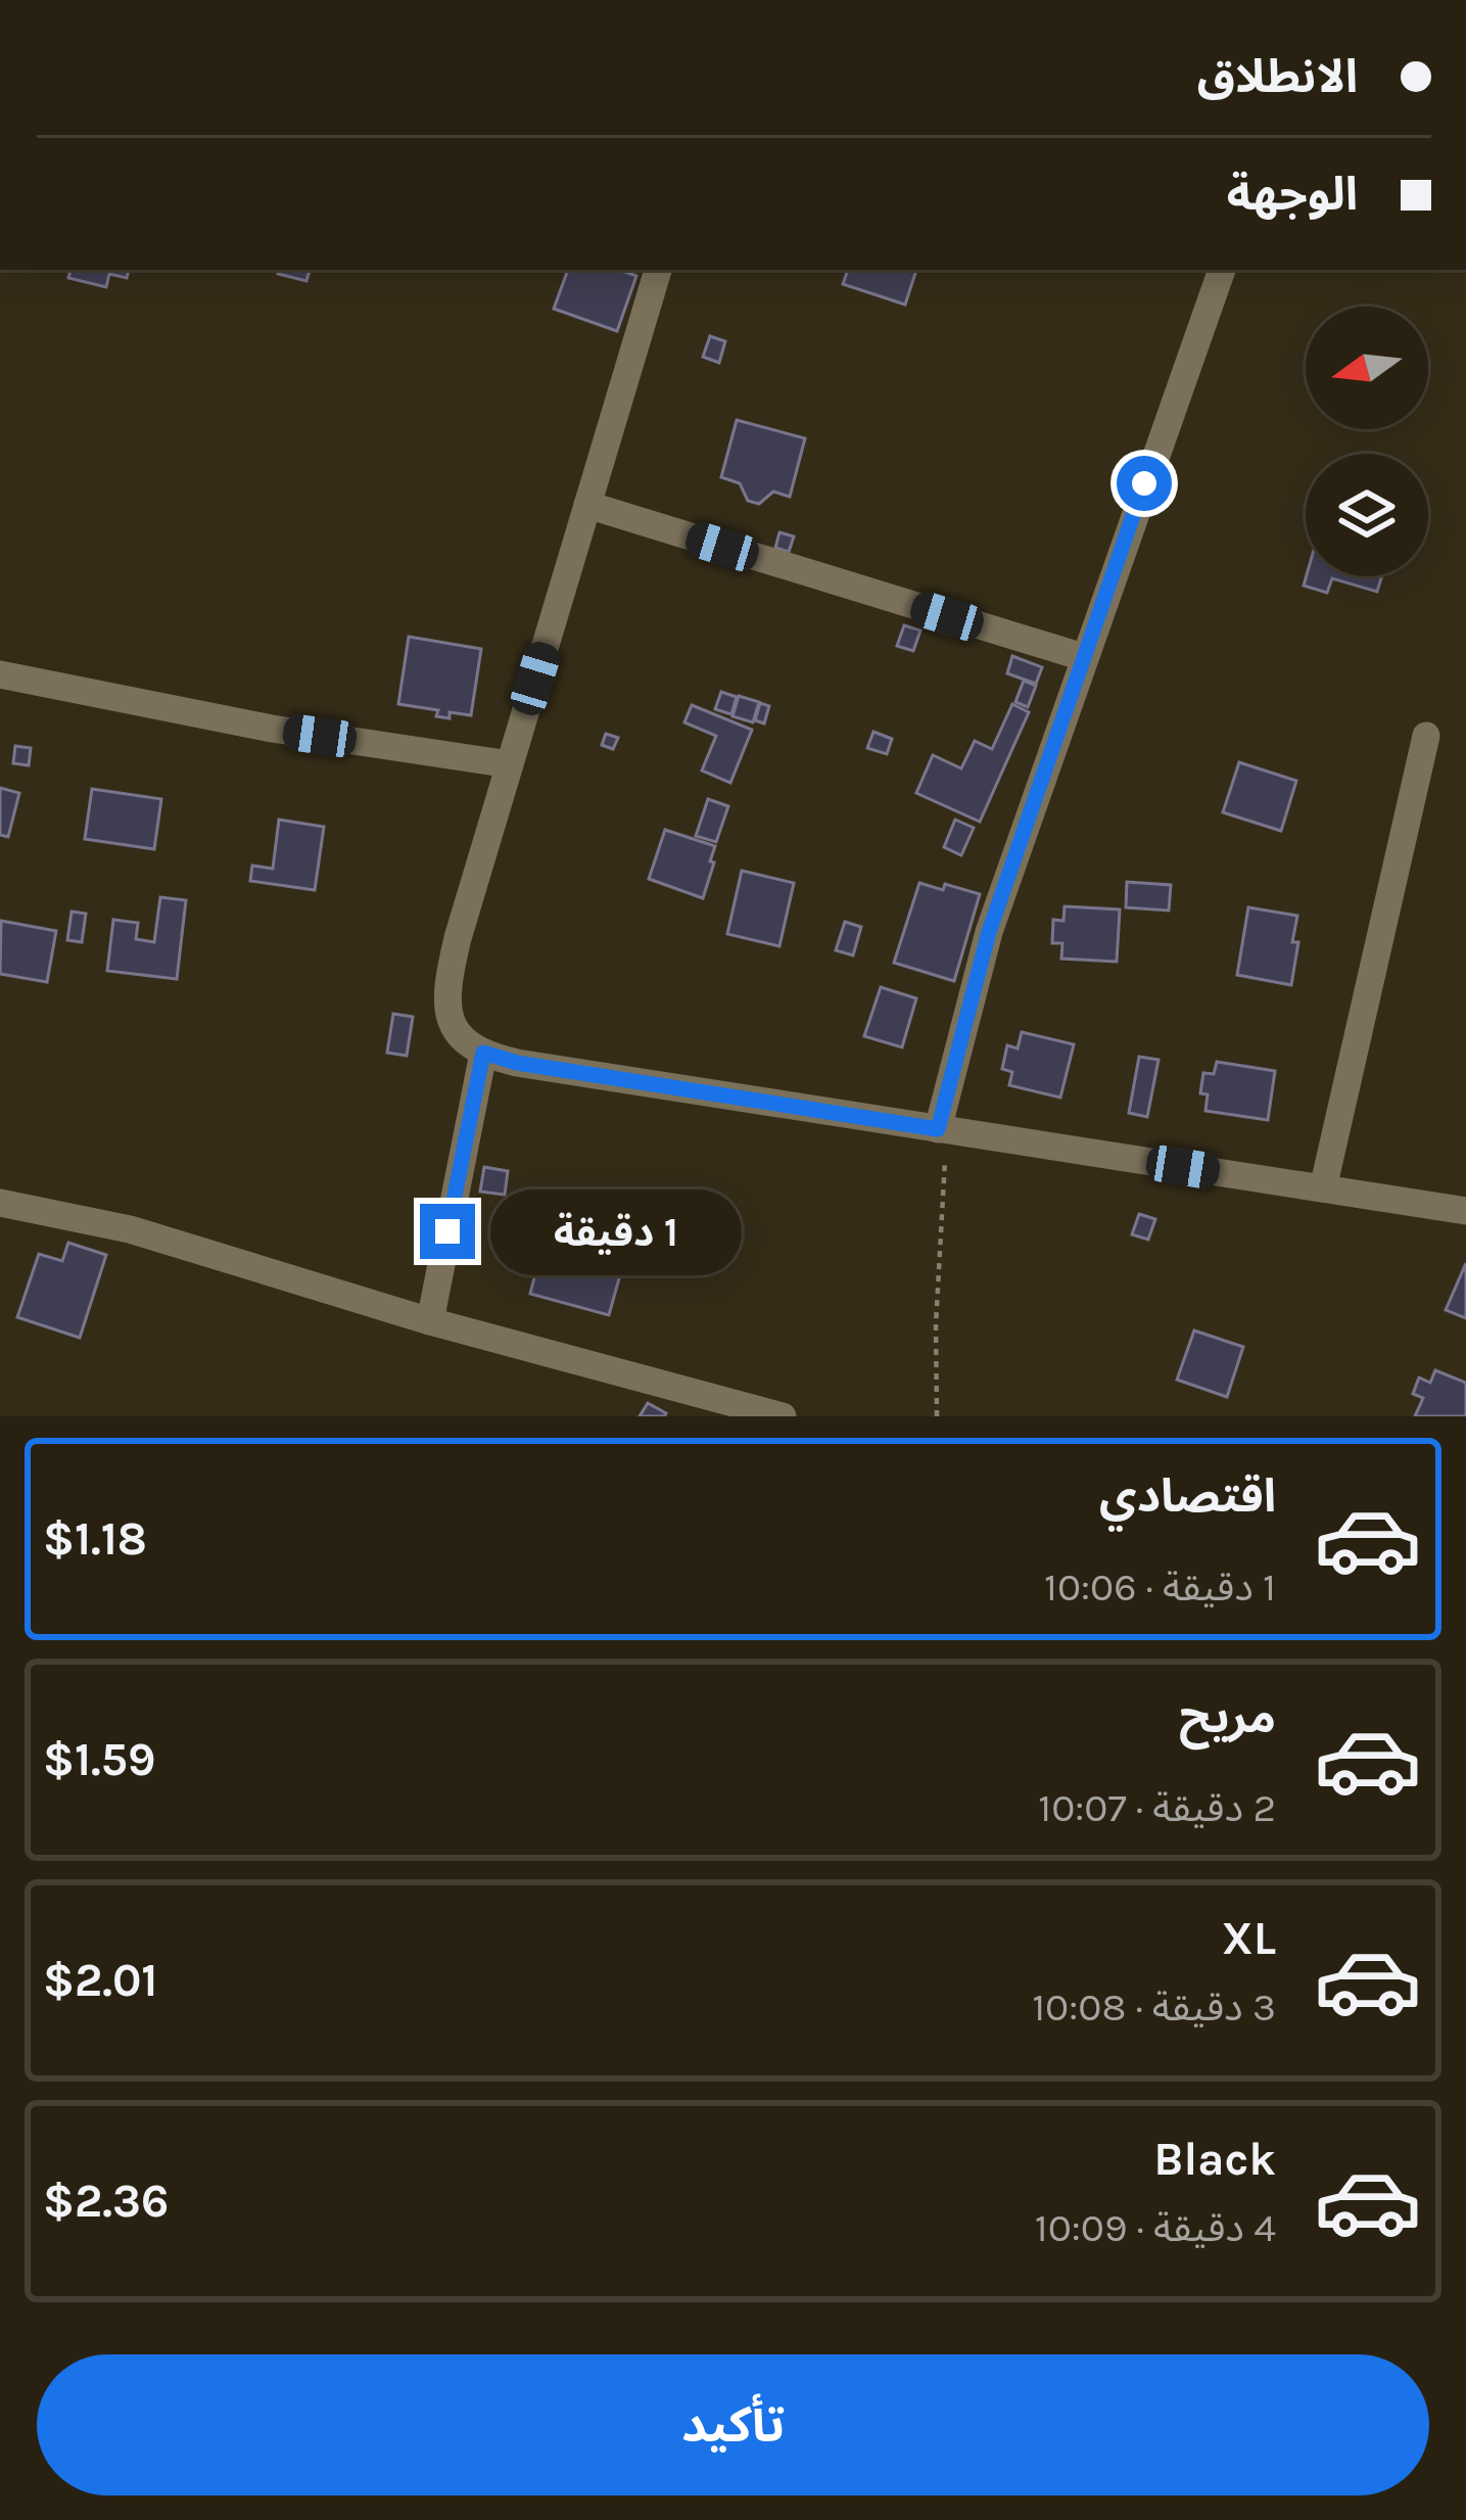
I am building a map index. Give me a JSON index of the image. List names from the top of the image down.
{
  "north": "left",
  "page": {
    "banner": ["الانطلاق", "الوجهة"],
    "bubble": "1 دقيقة",
    "list": [
      {
        "name": "اقتصادي",
        "note": "1 دقيقة · 10:06",
        "value": "$1.18"
      },
      {
        "name": "مريح",
        "note": "2 دقيقة · 10:07",
        "value": "$1.59"
      },
      {
        "name": "XL",
        "note": "3 دقيقة · 10:08",
        "value": "$2.01"
      },
      {
        "name": "Black",
        "note": "4 دقيقة · 10:09",
        "value": "$2.36"
      }
    ],
    "buttons": "تأكيد"
  }
}
